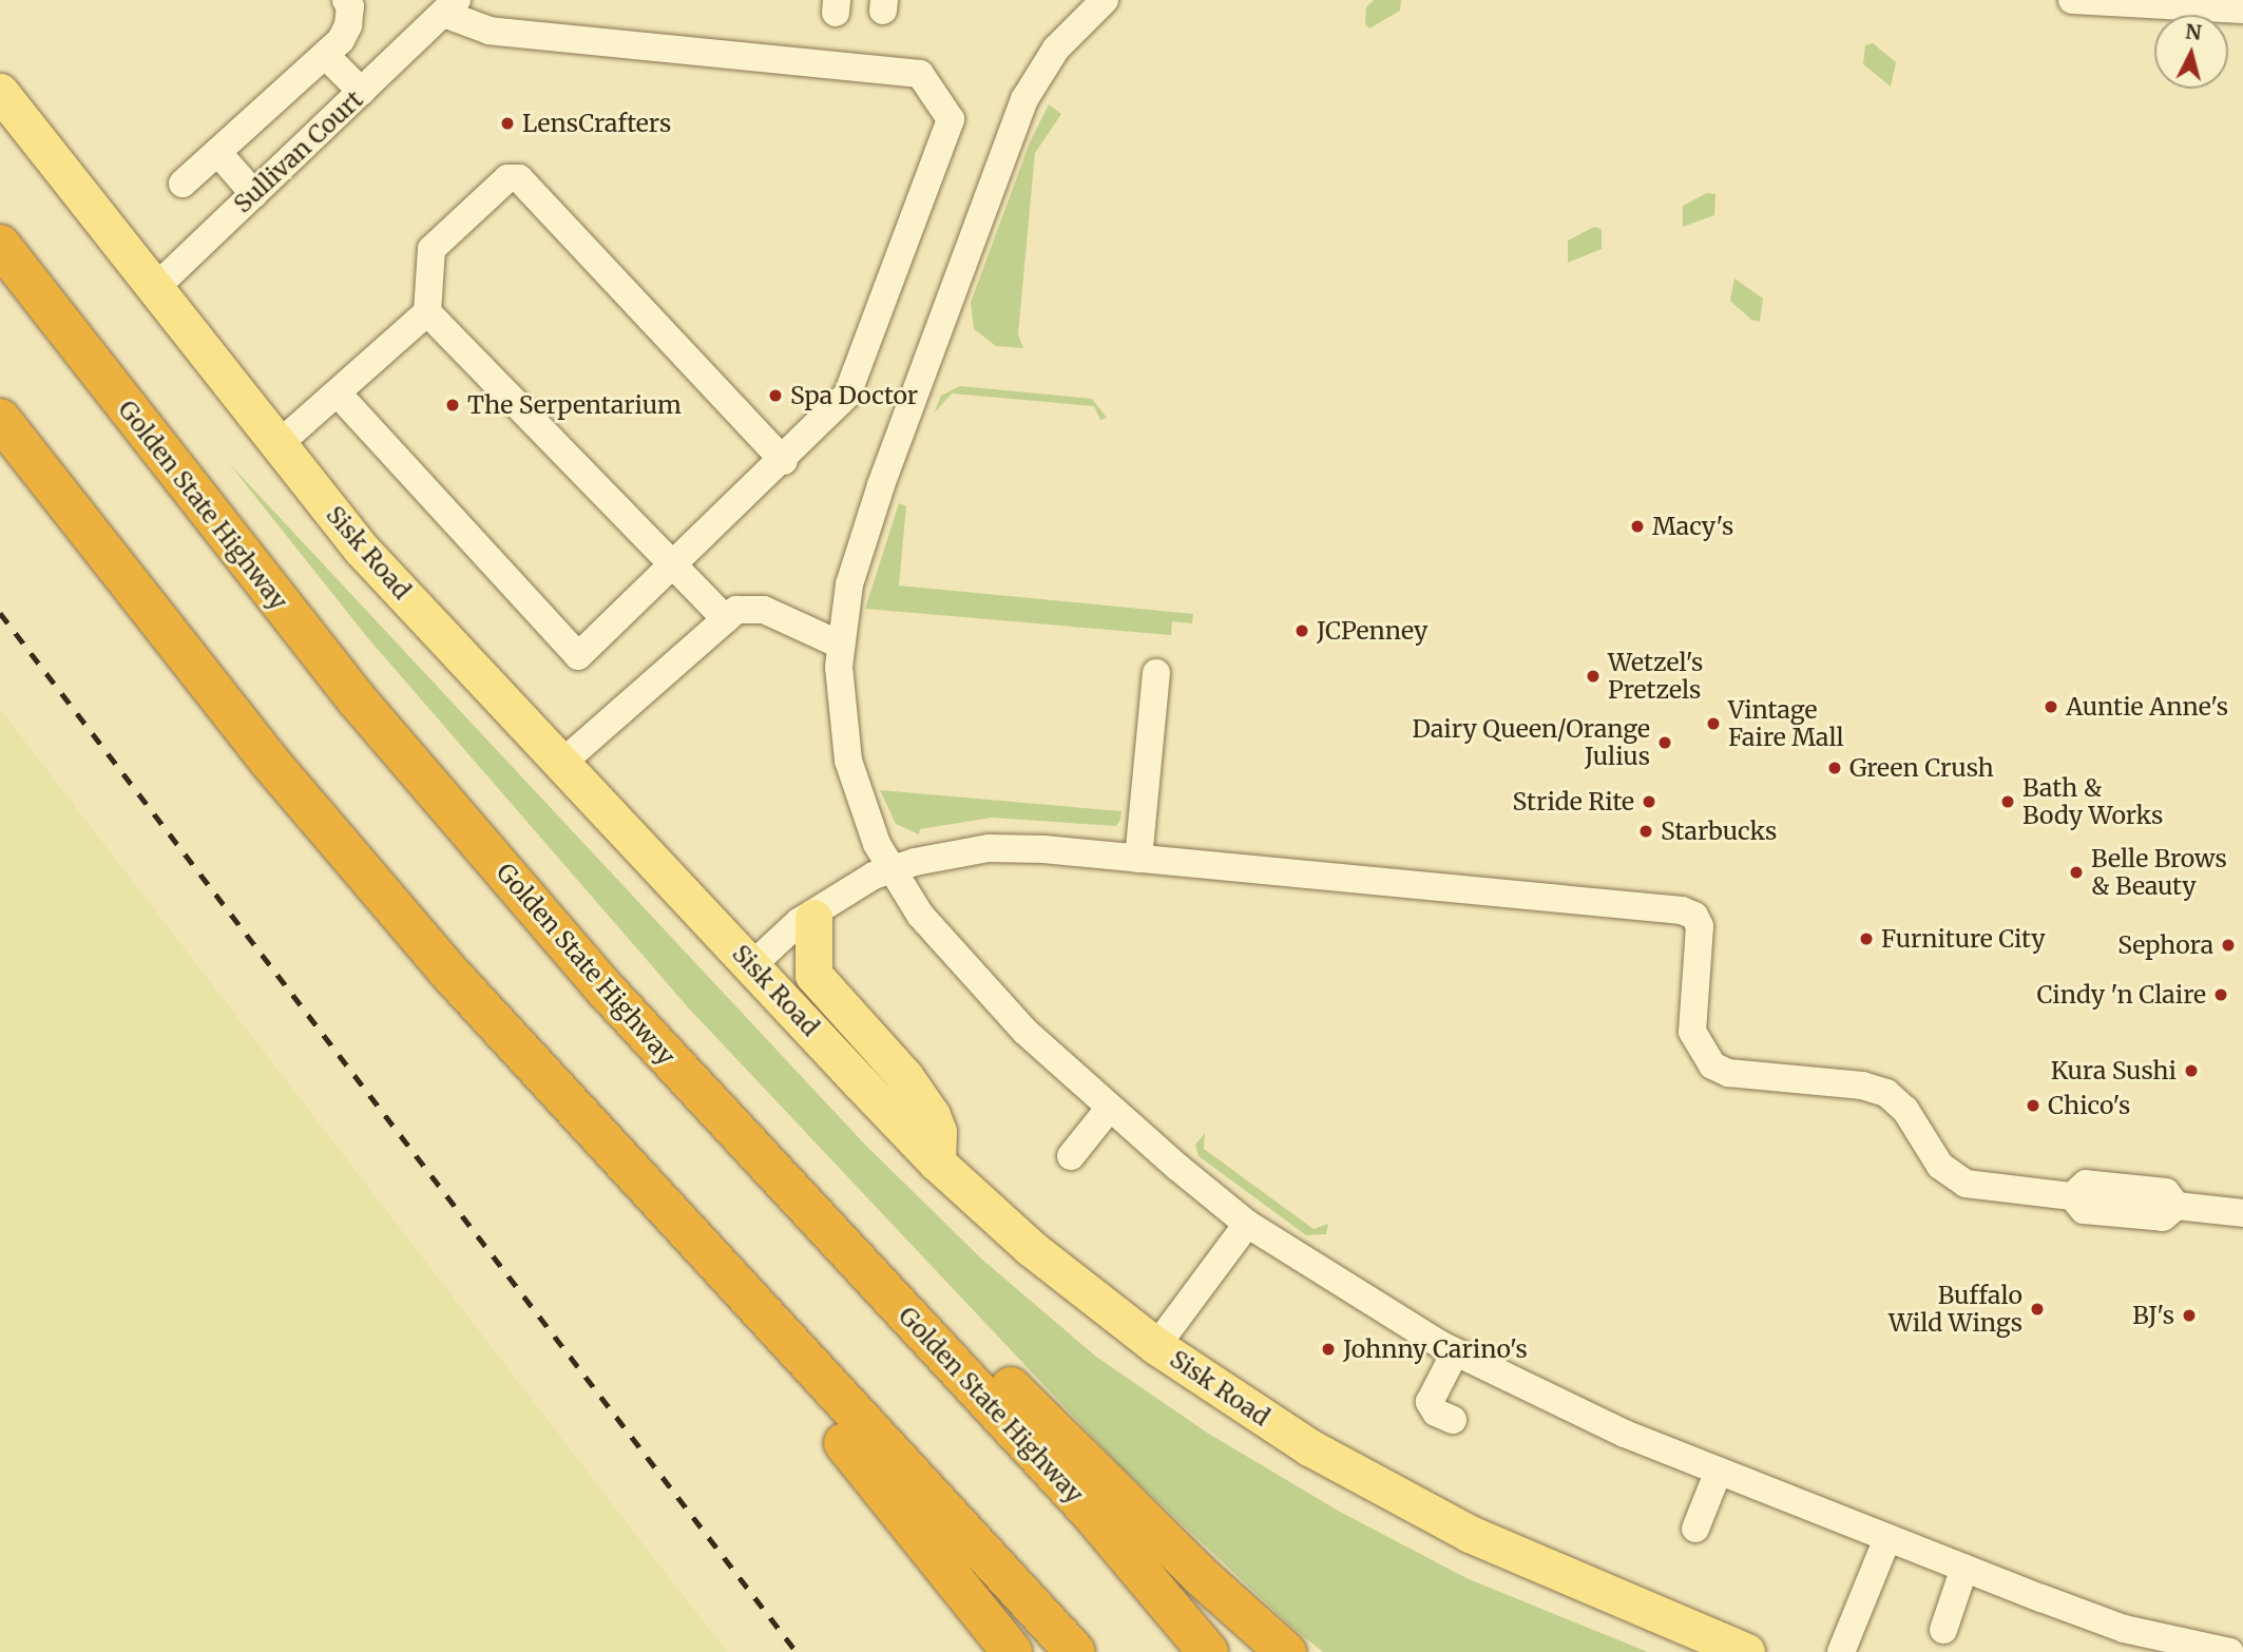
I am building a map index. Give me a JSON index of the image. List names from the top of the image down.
{
  "streets": {
    "highway": ["Golden State Highway"],
    "main road": ["Sisk Road"],
    "street": ["Sullivan Court"]
  },
  "crossings": [
    ["Sullivan Court", "Sisk Road"]
  ],
  "places": [
    "LensCrafters",
    "Spa Doctor",
    "The Serpentarium",
    "Macy's",
    "JCPenney",
    "Wetzel's Pretzels",
    "Auntie Anne's",
    "Vintage Faire Mall",
    "Dairy Queen/Orange Julius",
    "Green Crush",
    "Stride Rite",
    "Bath & Body Works",
    "Starbucks",
    "Belle Brows & Beauty",
    "Furniture City",
    "Sephora",
    "Cindy 'n Claire",
    "Kura Sushi",
    "Chico's",
    "Buffalo Wild Wings",
    "BJ's",
    "Johnny Carino's"
  ],
  "north": "top"
}
